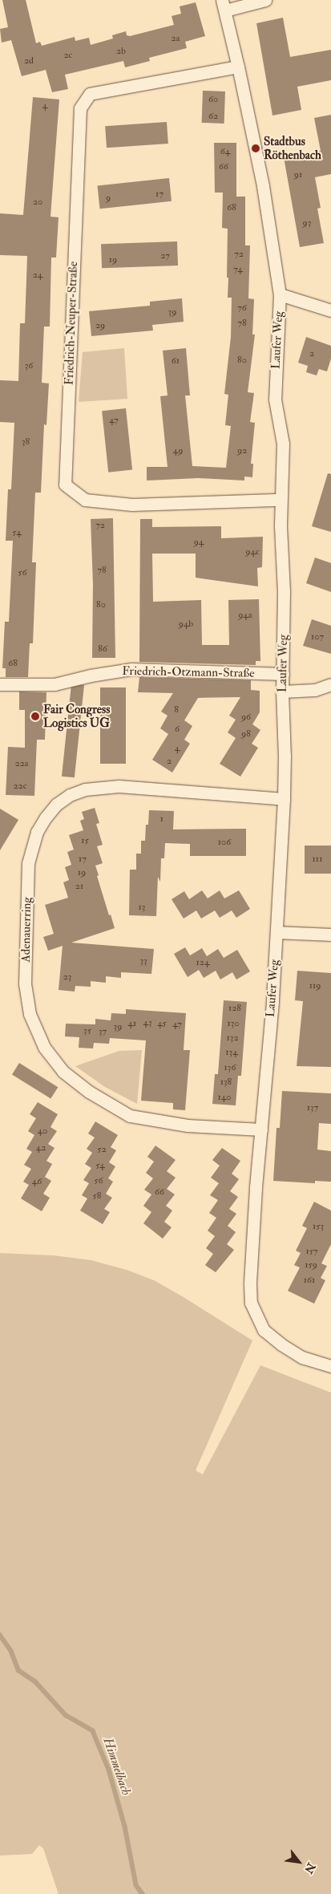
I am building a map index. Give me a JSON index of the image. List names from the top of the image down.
{
  "streets": {
    "street": [
      "Friedrich-Neuper-Straße",
      "Laufer Weg",
      "Friedrich-Otzmann-Straße",
      "Adenauerring"
    ]
  },
  "crossings": [
    ["Friedrich-Neuper-Straße", "Laufer Weg"],
    ["Laufer Weg", "Friedrich-Otzmann-Straße"],
    ["Laufer Weg", "Adenauerring"]
  ],
  "water": ["Himmelbach"],
  "places": ["Stadtbus Röthenbach", "Fair Congress Logistics UG"],
  "house_numbers": [
    "2a",
    "2b",
    "2c",
    "2d",
    "60",
    "4",
    "62",
    "64",
    "66",
    "91",
    "17",
    "9",
    "20",
    "68",
    "93",
    "72",
    "27",
    "19",
    "74",
    "24",
    "76",
    "39",
    "78",
    "29",
    "2",
    "80",
    "61",
    "36",
    "47",
    "38",
    "49",
    "92",
    "72",
    "54",
    "94",
    "94c",
    "78",
    "56",
    "80",
    "94a",
    "94b",
    "107",
    "86",
    "68",
    "8",
    "96",
    "6",
    "98",
    "4",
    "2",
    "22a",
    "22c",
    "1",
    "15",
    "106",
    "17",
    "111",
    "19",
    "21",
    "13",
    "33",
    "124",
    "23",
    "119",
    "128",
    "43",
    "41",
    "45",
    "130",
    "47",
    "39",
    "35",
    "37",
    "132",
    "134",
    "136",
    "138",
    "140",
    "137",
    "40",
    "42",
    "52",
    "54",
    "56",
    "46",
    "66",
    "58",
    "153",
    "157",
    "159",
    "161"
  ],
  "north": "bottom right"
}
